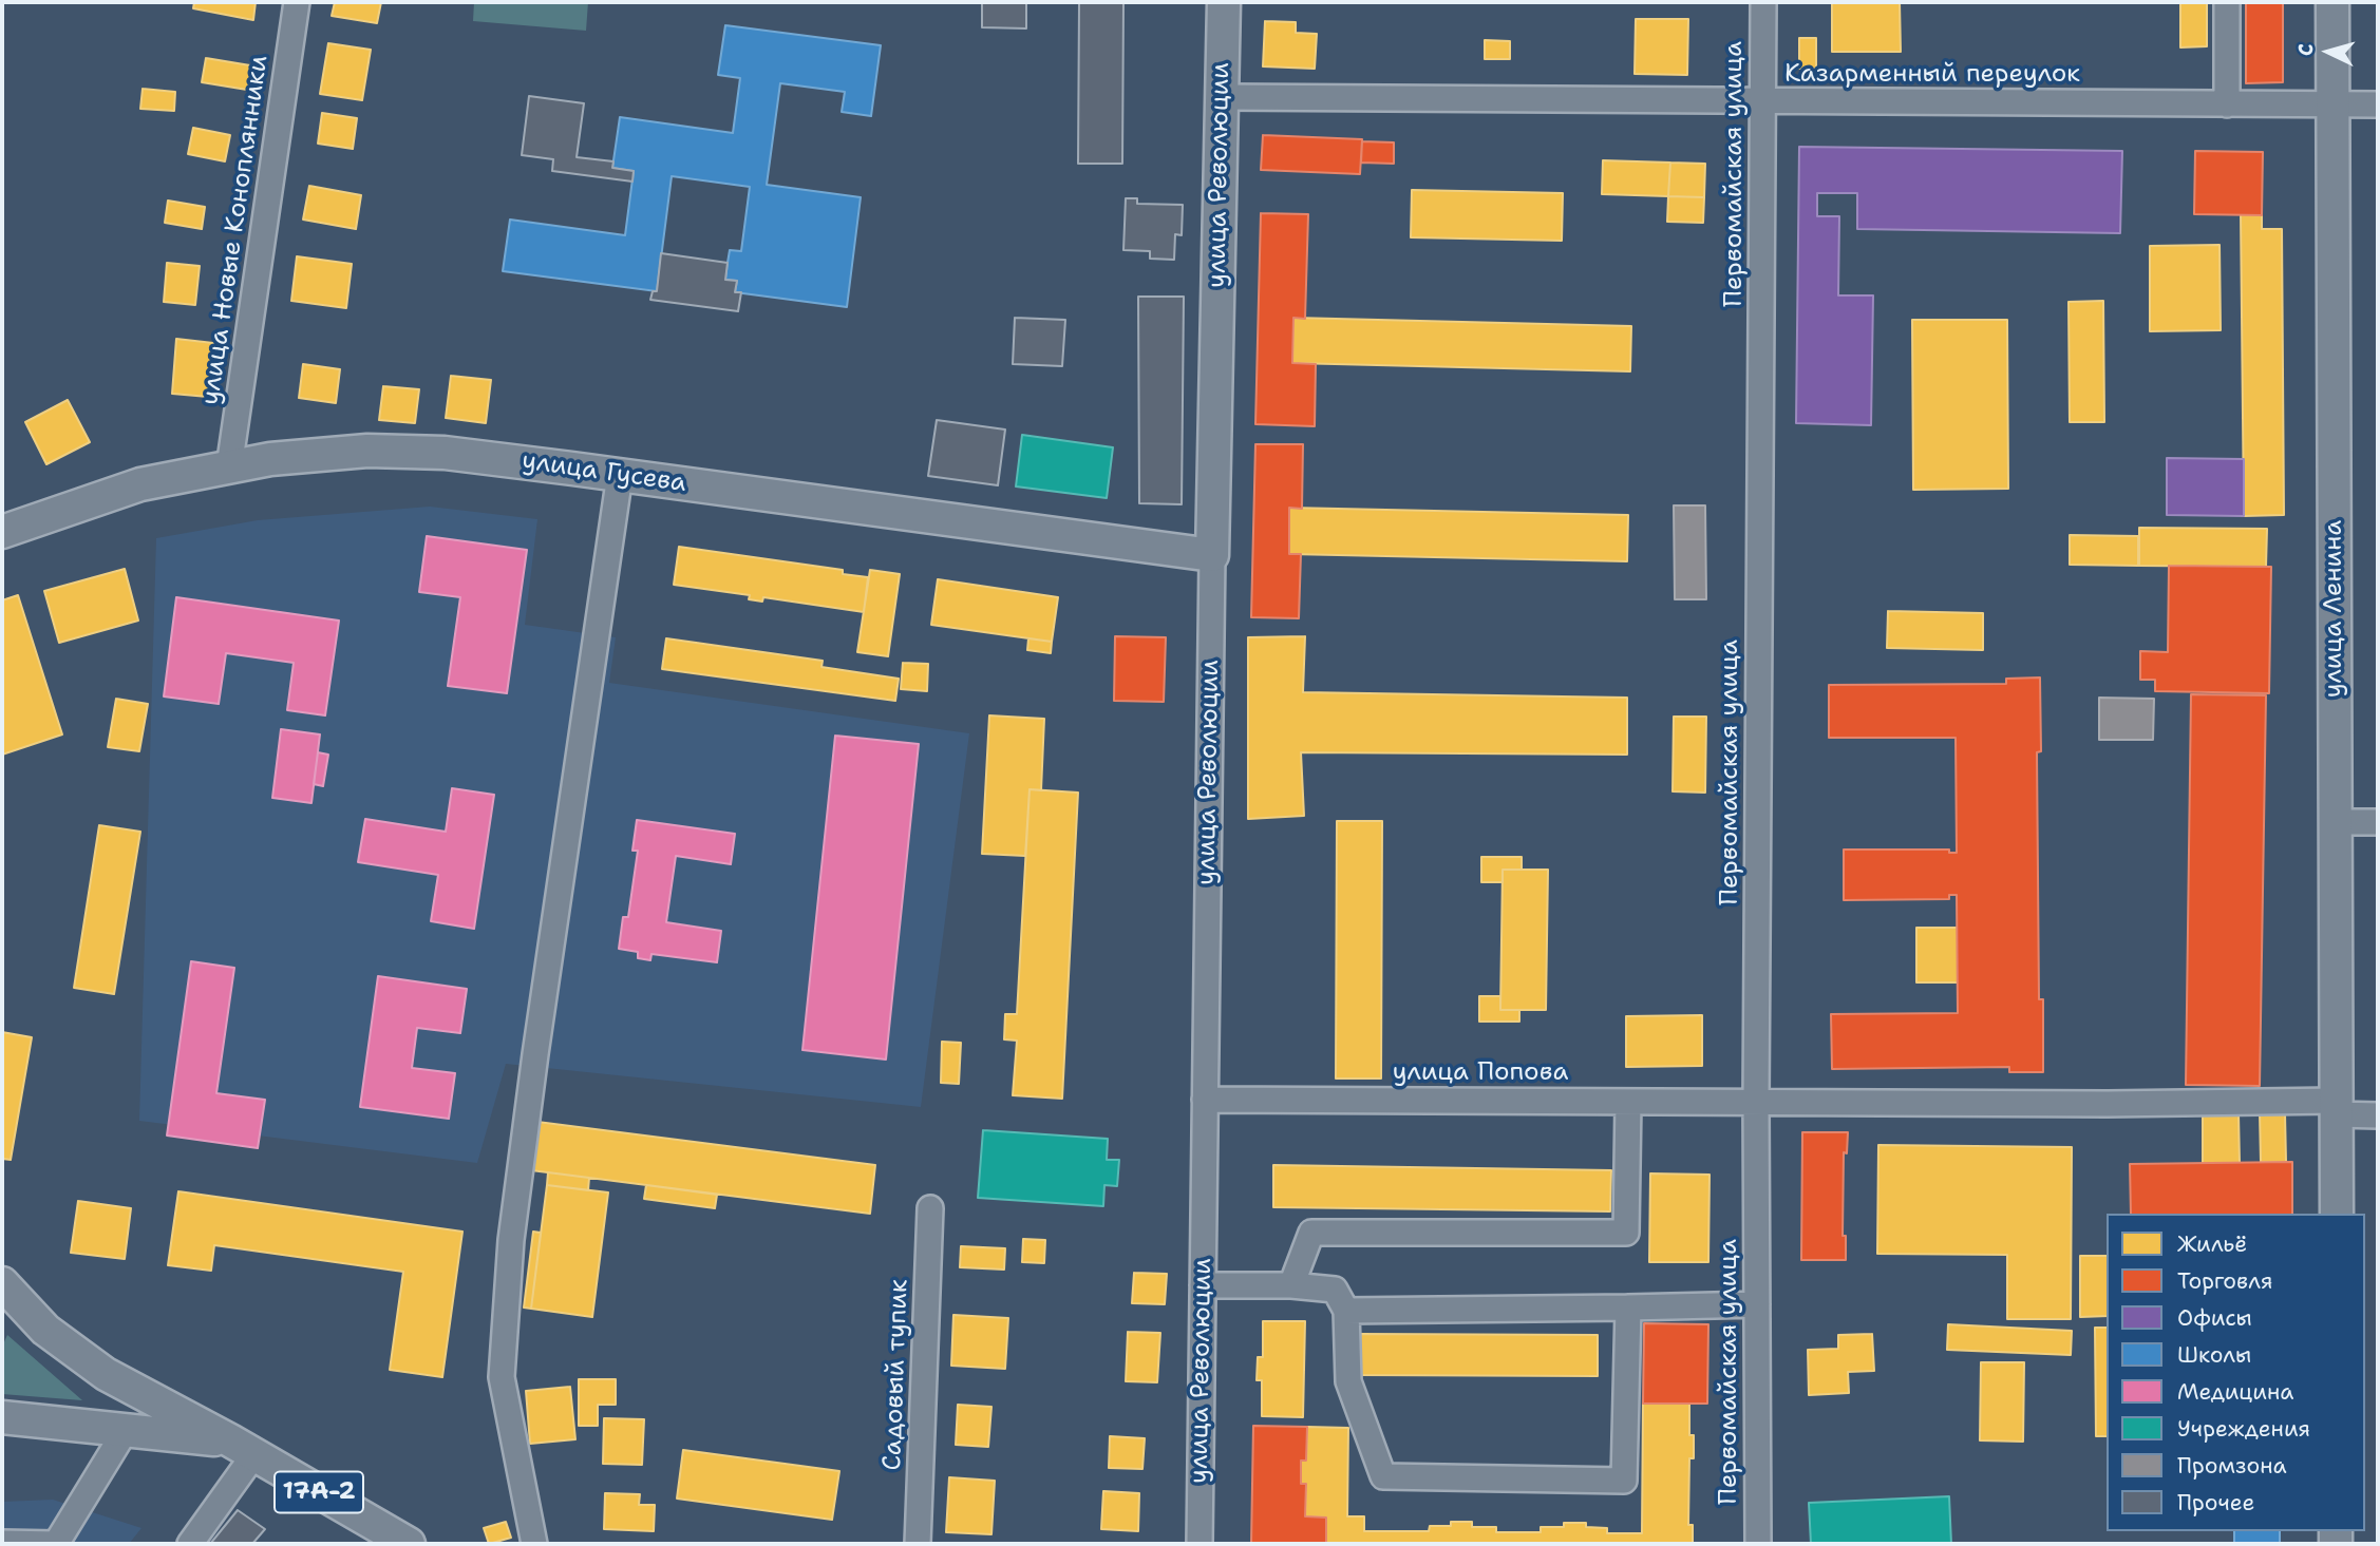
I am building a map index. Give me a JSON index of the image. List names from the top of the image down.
{
  "streets": {
    "main road": [
      "улица Революции",
      "улица Гусева",
      "улица Ленина",
      "17А-2"
    ],
    "street": [
      "Казарменный переулок",
      "Первомайская улица",
      "улица Новые Коноплянники",
      "улица Попова",
      "Садовый тупик"
    ]
  },
  "crossings": [
    ["Казарменный переулок", "Первомайская улица"],
    ["Казарменный переулок", "улица Революции"],
    ["Казарменный переулок", "улица Ленина"],
    ["Первомайская улица", "улица Попова"],
    ["улица Революции", "улица Гусева"],
    ["улица Революции", "улица Попова"],
    ["улица Новые Коноплянники", "улица Гусева"],
    ["улица Ленина", "улица Попова"]
  ],
  "legend": [
    "Жильё",
    "Торговля",
    "Офисы",
    "Школы",
    "Медицина",
    "Учреждения",
    "Промзона",
    "Прочее"
  ],
  "north": "left"
}
